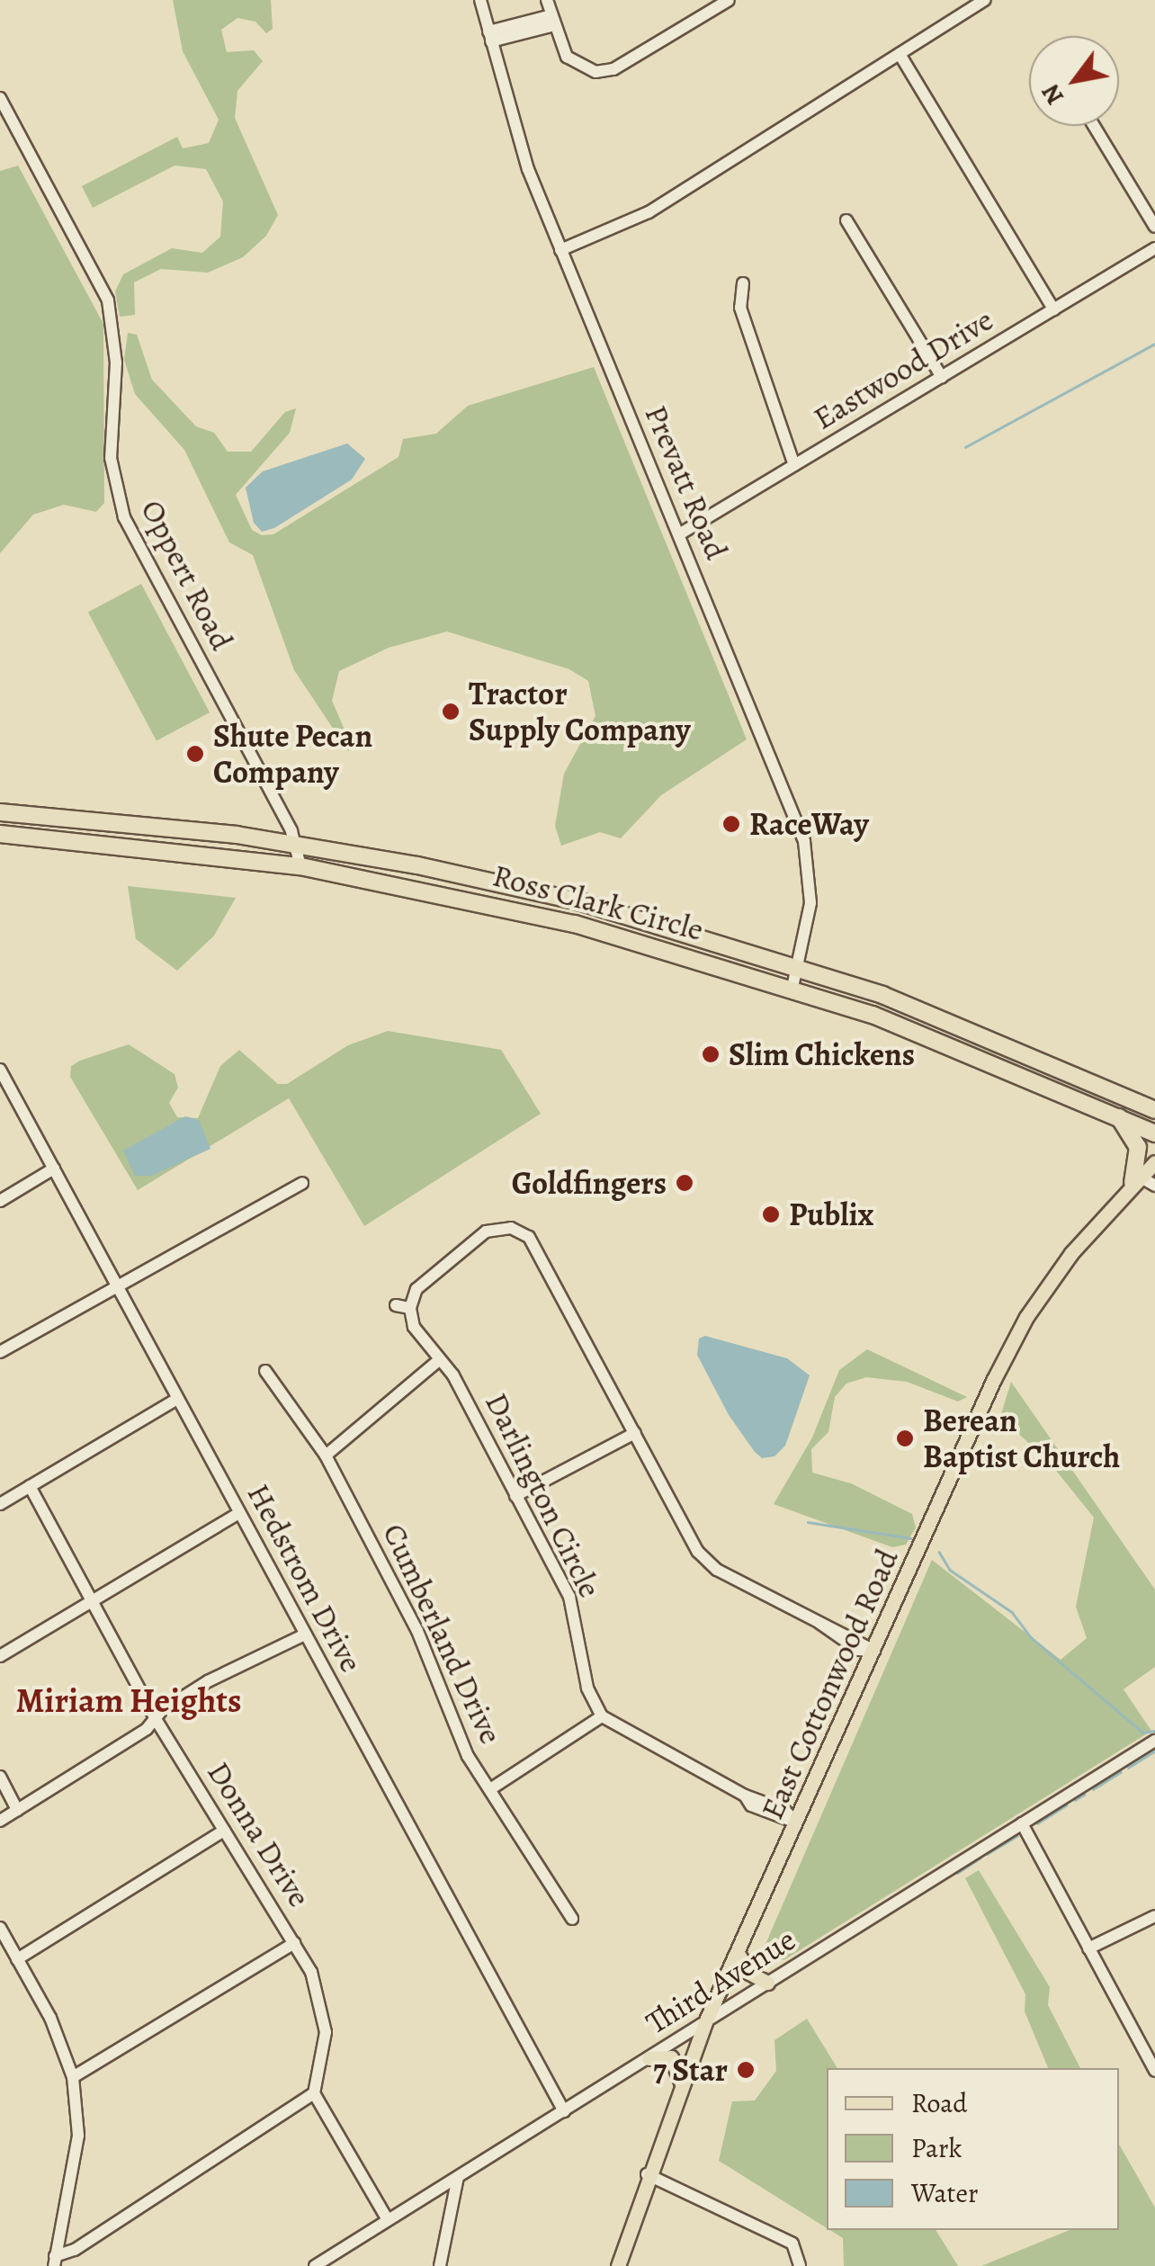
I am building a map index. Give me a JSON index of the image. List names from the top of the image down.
{
  "streets": {
    "highway": ["Ross Clark Circle"],
    "main road": ["East Cottonwood Road"],
    "street": [
      "Eastwood Drive",
      "Prevatt Road",
      "Oppert Road",
      "Darlington Circle",
      "Hedstrom Drive",
      "Cumberland Drive",
      "Donna Drive",
      "Third Avenue"
    ]
  },
  "crossings": [
    ["Eastwood Drive", "Prevatt Road"],
    ["Prevatt Road", "Ross Clark Circle"],
    ["Oppert Road", "Ross Clark Circle"],
    ["Hedstrom Drive", "Third Avenue"],
    ["East Cottonwood Road", "Third Avenue"]
  ],
  "districts": ["Miriam Heights"],
  "places": [
    "Tractor Supply Company",
    "Shute Pecan Company",
    "RaceWay",
    "Slim Chickens",
    "Goldfingers",
    "Publix",
    "Berean Baptist Church",
    "7 Star"
  ],
  "legend": ["Road", "Park", "Water"],
  "north": "bottom left"
}
